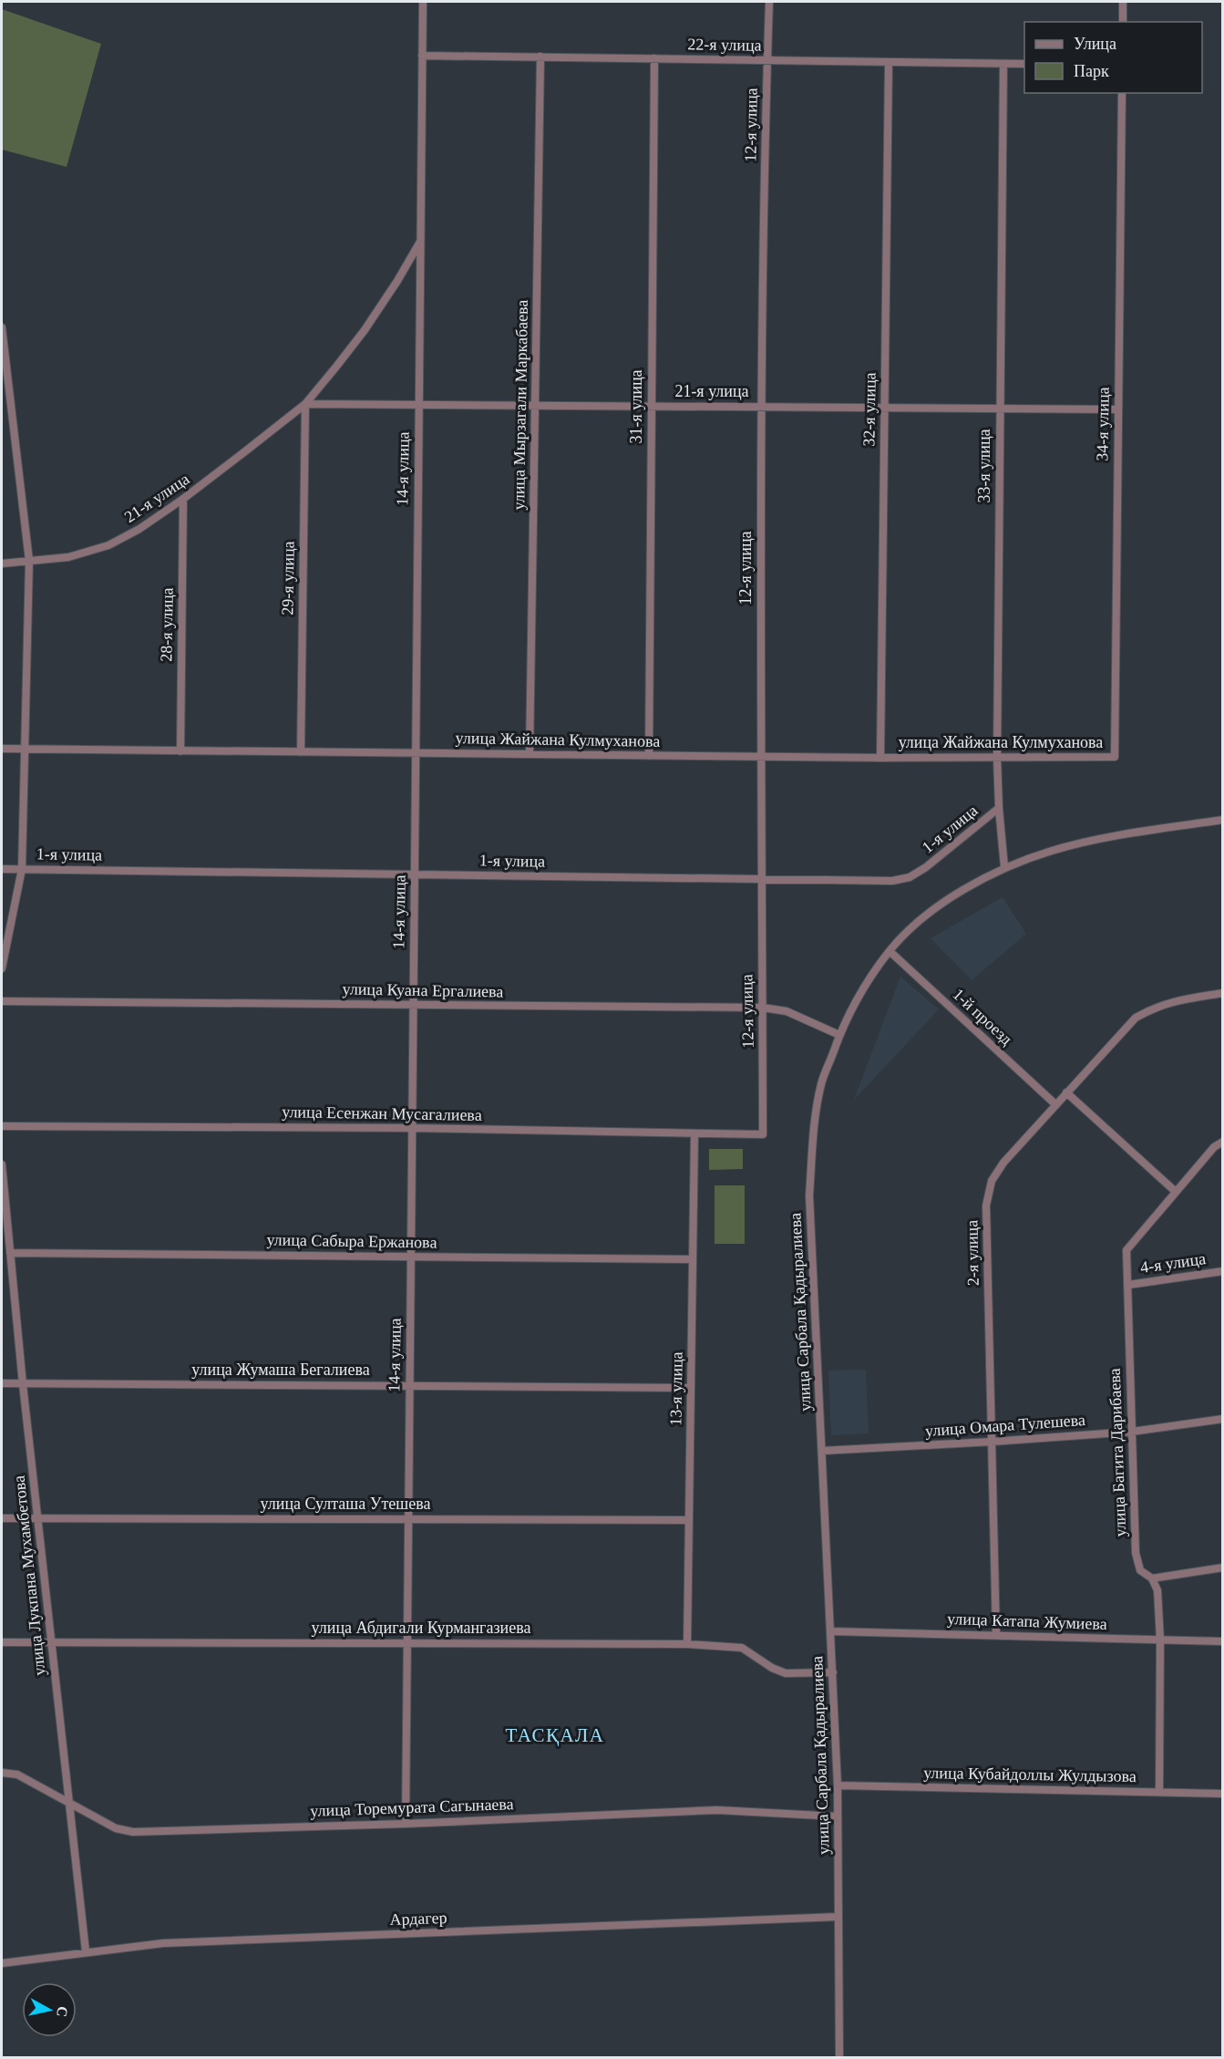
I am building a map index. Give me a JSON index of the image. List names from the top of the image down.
{
  "streets": {
    "street": [
      "22-я улица",
      "12-я улица",
      "21-я улица",
      "улица Мырзагали Маркабаева",
      "31-я улица",
      "32-я улица",
      "34-я улица",
      "33-я улица",
      "14-я улица",
      "29-я улица",
      "28-я улица",
      "улица Жайжана Кулмуханова",
      "1-я улица",
      "улица Куана Ергалиева",
      "1-й проезд",
      "улица Есенжан Мусагалиева",
      "улица Сабыра Ержанова",
      "2-я улица",
      "4-я улица",
      "улица Сарбала Қадыралиева",
      "улица Жумаша Бегалиева",
      "13-я улица",
      "улица Омара Тулешева",
      "улица Багита Дарибаева",
      "улица Султаша Утешева",
      "улица Лукпана Мухамбетова",
      "улица Катапа Жумиева",
      "улица Абдигали Курмангазиева",
      "улица Кубайдоллы Жулдызова",
      "улица Торемурата Сагынаева",
      "Ардагер"
    ]
  },
  "crossings": [
    ["22-я улица", "12-я улица"],
    ["22-я улица", "улица Мырзагали Маркабаева"],
    ["22-я улица", "31-я улица"],
    ["22-я улица", "32-я улица"],
    ["22-я улица", "33-я улица"],
    ["22-я улица", "14-я улица"],
    ["12-я улица", "21-я улица"],
    ["12-я улица", "улица Жайжана Кулмуханова"],
    ["12-я улица", "1-я улица"],
    ["12-я улица", "улица Куана Ергалиева"],
    ["12-я улица", "улица Есенжан Мусагалиева"],
    ["21-я улица", "улица Мырзагали Маркабаева"],
    ["21-я улица", "31-я улица"],
    ["21-я улица", "32-я улица"],
    ["21-я улица", "34-я улица"],
    ["21-я улица", "33-я улица"],
    ["21-я улица", "14-я улица"],
    ["21-я улица", "29-я улица"],
    ["21-я улица", "28-я улица"],
    ["улица Мырзагали Маркабаева", "улица Жайжана Кулмуханова"],
    ["31-я улица", "улица Жайжана Кулмуханова"],
    ["32-я улица", "улица Жайжана Кулмуханова"],
    ["34-я улица", "улица Жайжана Кулмуханова"],
    ["33-я улица", "улица Жайжана Кулмуханова"],
    ["33-я улица", "1-я улица"],
    ["33-я улица", "улица Сарбала Қадыралиева"],
    ["14-я улица", "улица Жайжана Кулмуханова"],
    ["14-я улица", "1-я улица"],
    ["14-я улица", "улица Куана Ергалиева"],
    ["14-я улица", "улица Есенжан Мусагалиева"],
    ["14-я улица", "улица Сабыра Ержанова"],
    ["14-я улица", "улица Жумаша Бегалиева"],
    ["14-я улица", "улица Султаша Утешева"],
    ["14-я улица", "улица Абдигали Курмангазиева"],
    ["14-я улица", "улица Торемурата Сагынаева"],
    ["29-я улица", "улица Жайжана Кулмуханова"],
    ["28-я улица", "улица Жайжана Кулмуханова"],
    ["улица Куана Ергалиева", "улица Сарбала Қадыралиева"],
    ["1-й проезд", "2-я улица"],
    ["1-й проезд", "улица Сарбала Қадыралиева"],
    ["улица Есенжан Мусагалиева", "13-я улица"],
    ["улица Сабыра Ержанова", "13-я улица"],
    ["улица Сабыра Ержанова", "улица Лукпана Мухамбетова"],
    ["2-я улица", "улица Омара Тулешева"],
    ["2-я улица", "улица Катапа Жумиева"],
    ["4-я улица", "улица Багита Дарибаева"],
    ["улица Сарбала Қадыралиева", "улица Омара Тулешева"],
    ["улица Сарбала Қадыралиева", "улица Катапа Жумиева"],
    ["улица Сарбала Қадыралиева", "улица Абдигали Курмангазиева"],
    ["улица Сарбала Қадыралиева", "улица Кубайдоллы Жулдызова"],
    ["улица Сарбала Қадыралиева", "улица Торемурата Сагынаева"],
    ["улица Сарбала Қадыралиева", "Ардагер"],
    ["улица Жумаша Бегалиева", "13-я улица"],
    ["улица Жумаша Бегалиева", "улица Лукпана Мухамбетова"],
    ["13-я улица", "улица Султаша Утешева"],
    ["13-я улица", "улица Абдигали Курмангазиева"],
    ["улица Омара Тулешева", "улица Багита Дарибаева"],
    ["улица Багита Дарибаева", "улица Катапа Жумиева"],
    ["улица Багита Дарибаева", "улица Кубайдоллы Жулдызова"],
    ["улица Султаша Утешева", "улица Лукпана Мухамбетова"],
    ["улица Лукпана Мухамбетова", "улица Абдигали Курмангазиева"],
    ["улица Лукпана Мухамбетова", "улица Торемурата Сагынаева"],
    ["улица Лукпана Мухамбетова", "Ардагер"]
  ],
  "districts": ["ТАСҚАЛА"],
  "legend": ["Улица", "Парк"],
  "north": "right"
}
